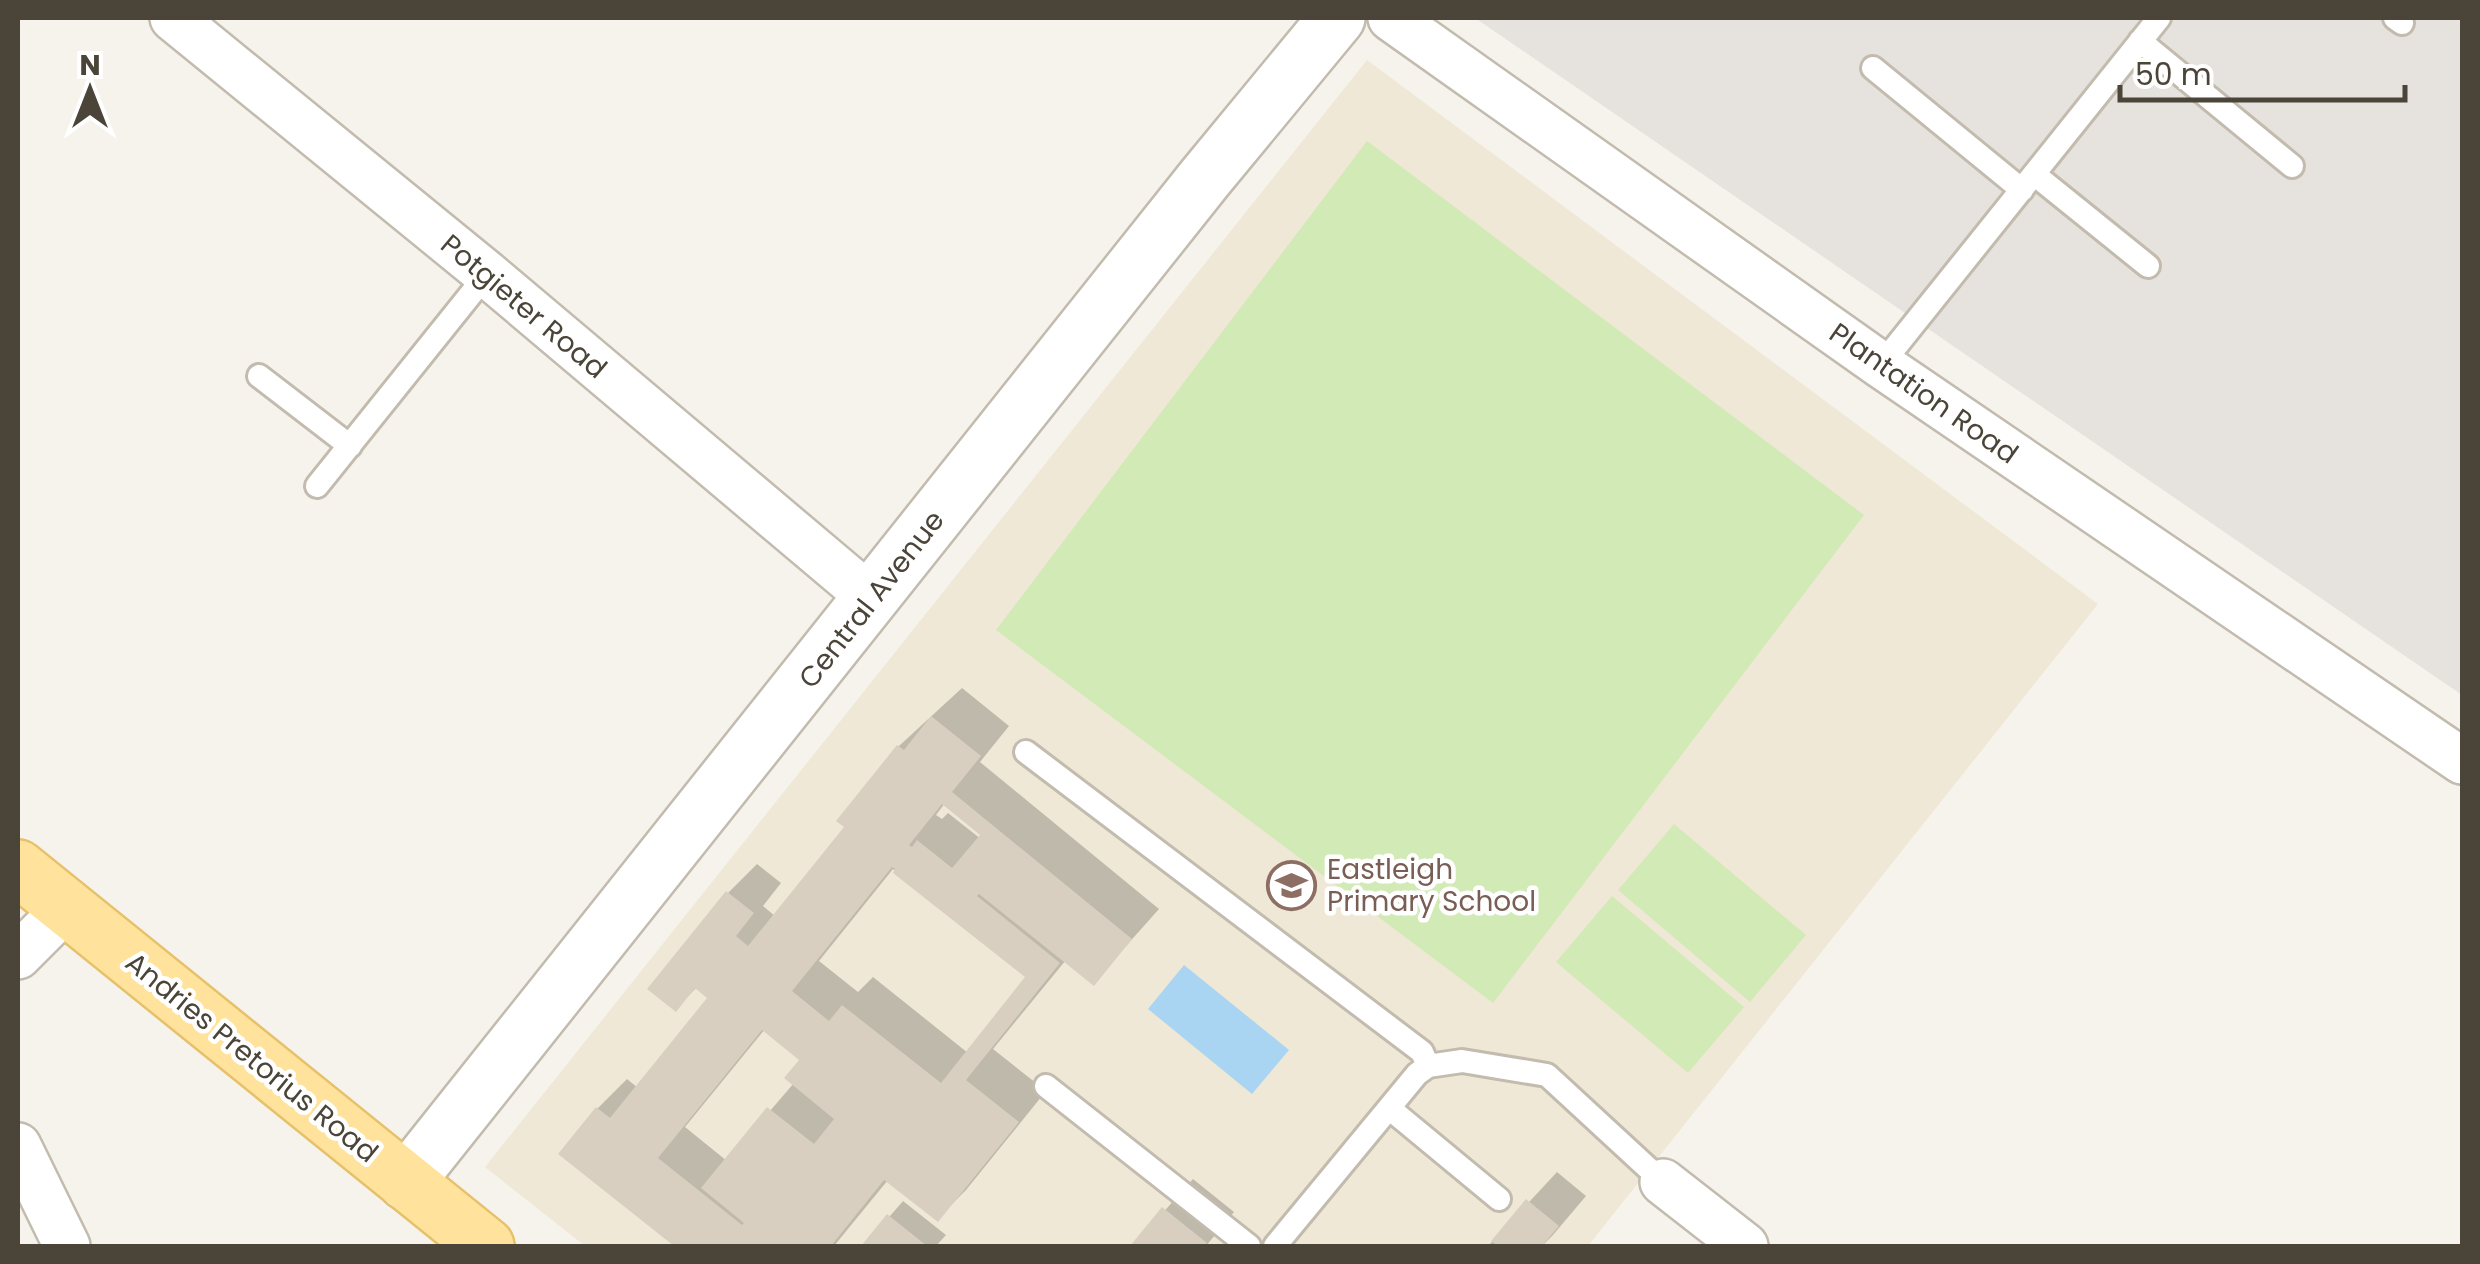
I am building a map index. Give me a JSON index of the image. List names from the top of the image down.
{
  "streets": {
    "main road": ["Andries Pretorius Road"],
    "street": ["Potgieter Road", "Plantation Road", "Central Avenue"]
  },
  "crossings": [
    ["Potgieter Road", "Central Avenue"],
    ["Central Avenue", "Andries Pretorius Road"]
  ],
  "places": {
    "school or university": ["Eastleigh Primary School"]
  },
  "scale_bar": "50 m",
  "north": "top"
}
